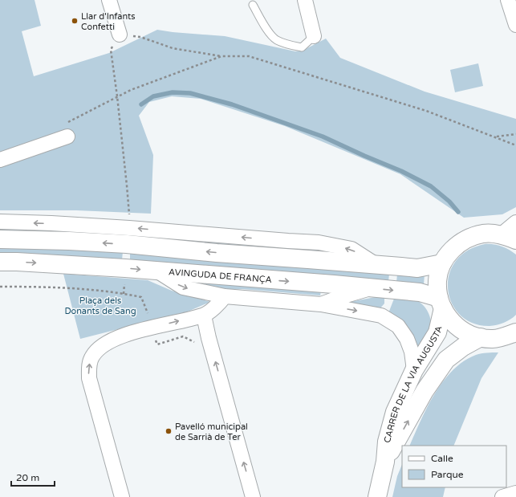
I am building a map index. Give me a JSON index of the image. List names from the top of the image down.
{
  "streets": {
    "main road": ["AVINGUDA DE FRANÇA", "CARRER DE LA VIA AUGUSTA"]
  },
  "crossings": [
    ["AVINGUDA DE FRANÇA", "CARRER DE LA VIA AUGUSTA"]
  ],
  "parks": ["Plaça dels Donants de Sang"],
  "places": ["Llar d'Infants Confetti", "Pavelló municipal de Sarrià de Ter"],
  "legend": ["Calle", "Parque"],
  "scale_bar": "20 m"
}
